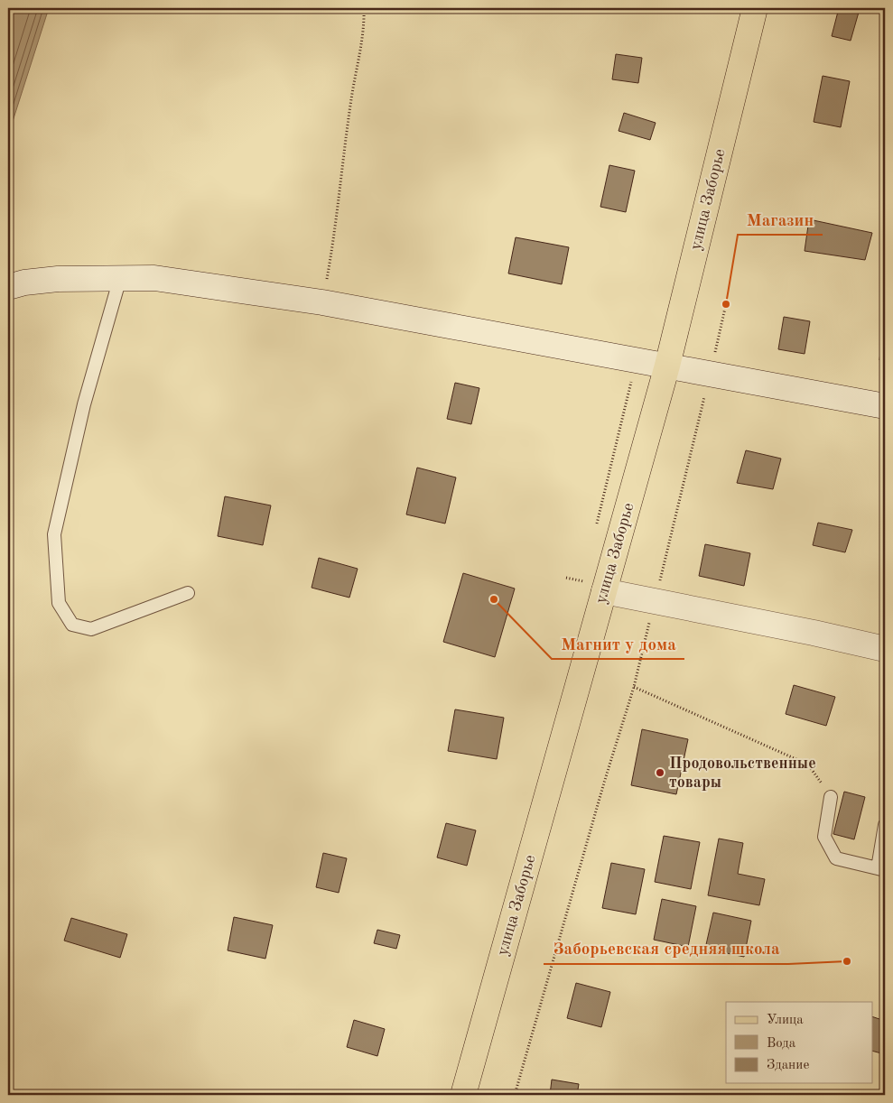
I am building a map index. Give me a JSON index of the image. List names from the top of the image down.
{
  "streets": {
    "main road": ["улица Заборье"]
  },
  "places": [
    "Магазин",
    "Магнит у дома",
    "Продовольственные товары",
    "Заборьевская средняя школа"
  ],
  "legend": ["Улица", "Вода", "Здание"]
}
